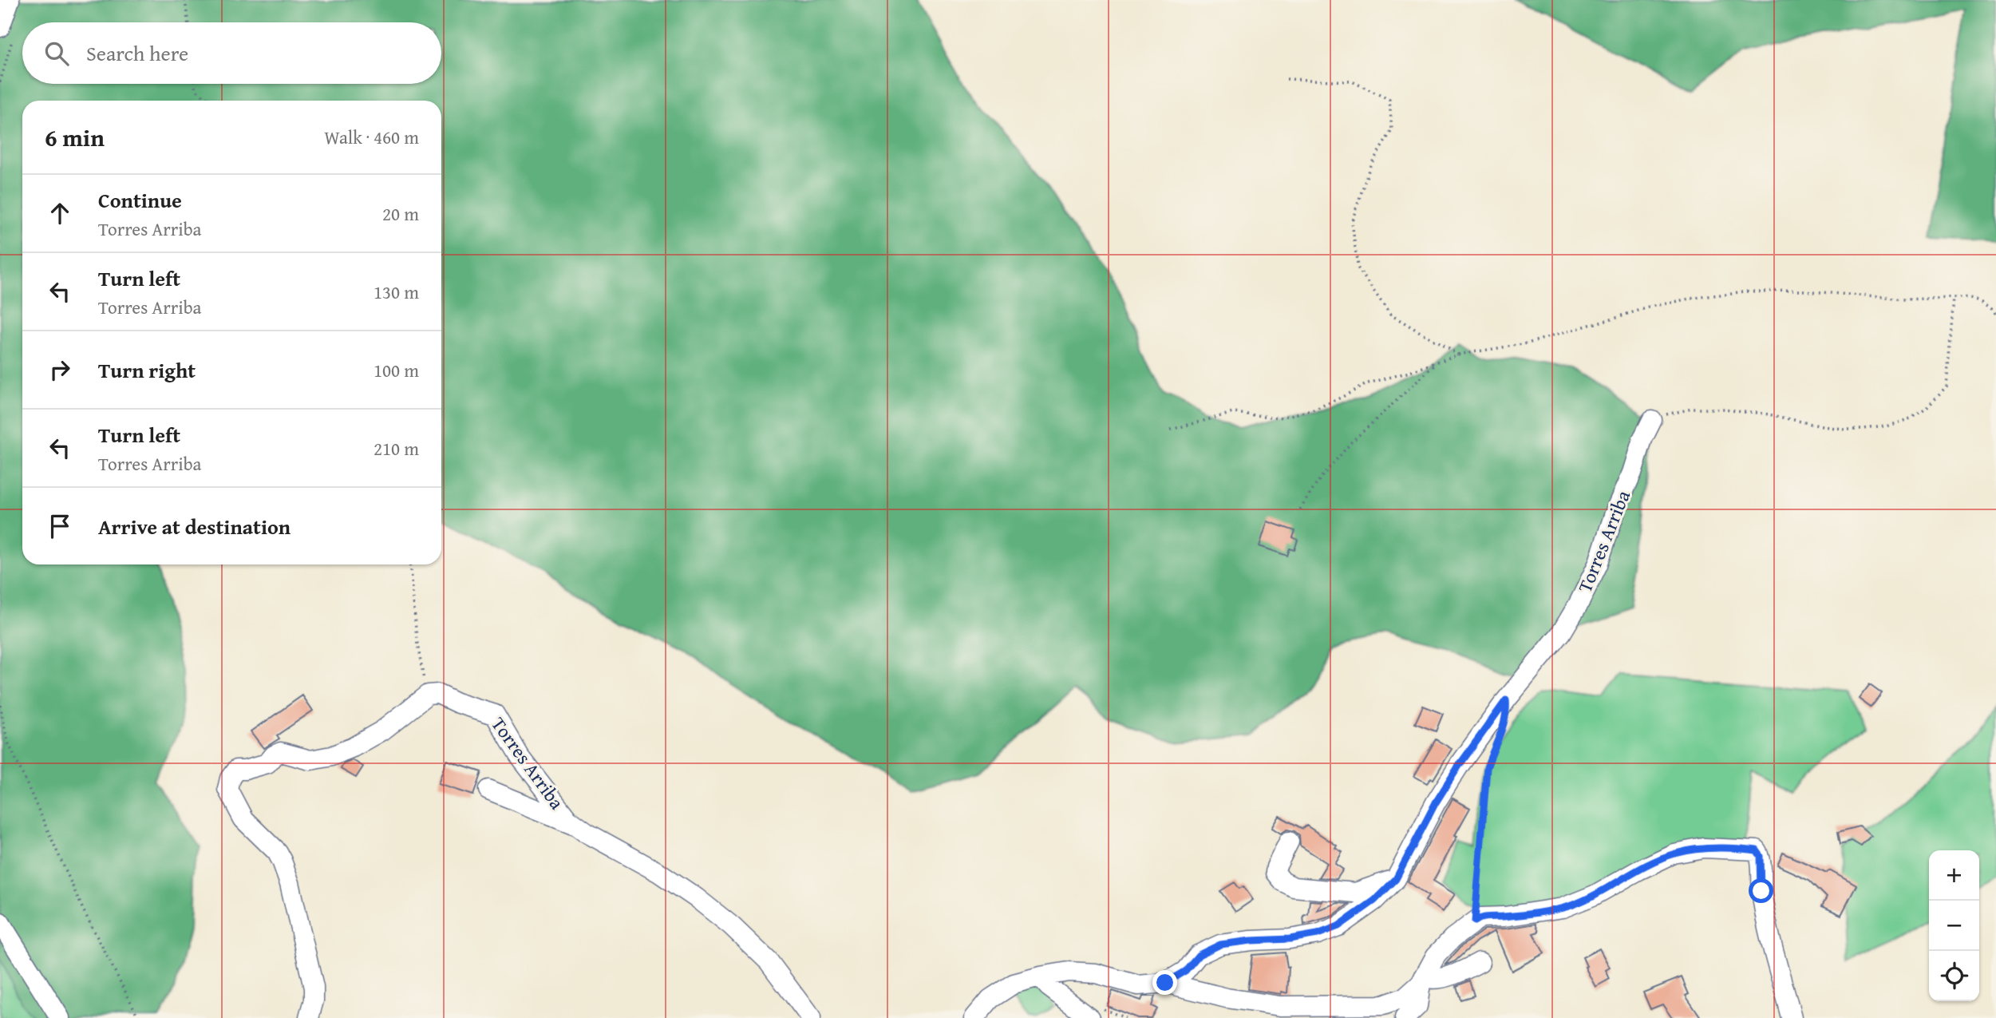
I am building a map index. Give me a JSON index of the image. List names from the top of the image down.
{
  "streets": {
    "street": ["Torres Arriba"]
  },
  "page": {
    "search": "Search here",
    "heading": ["6 min", "Walk · 460 m"],
    "list": [
      ["Continue", "Torres Arriba", "20 m"],
      ["Turn left", "Torres Arriba", "130 m"],
      ["Turn right", "100 m"],
      ["Turn left", "Torres Arriba", "210 m"],
      "Arrive at destination"
    ],
    "map_buttons": ["+", "−"]
  }
}
